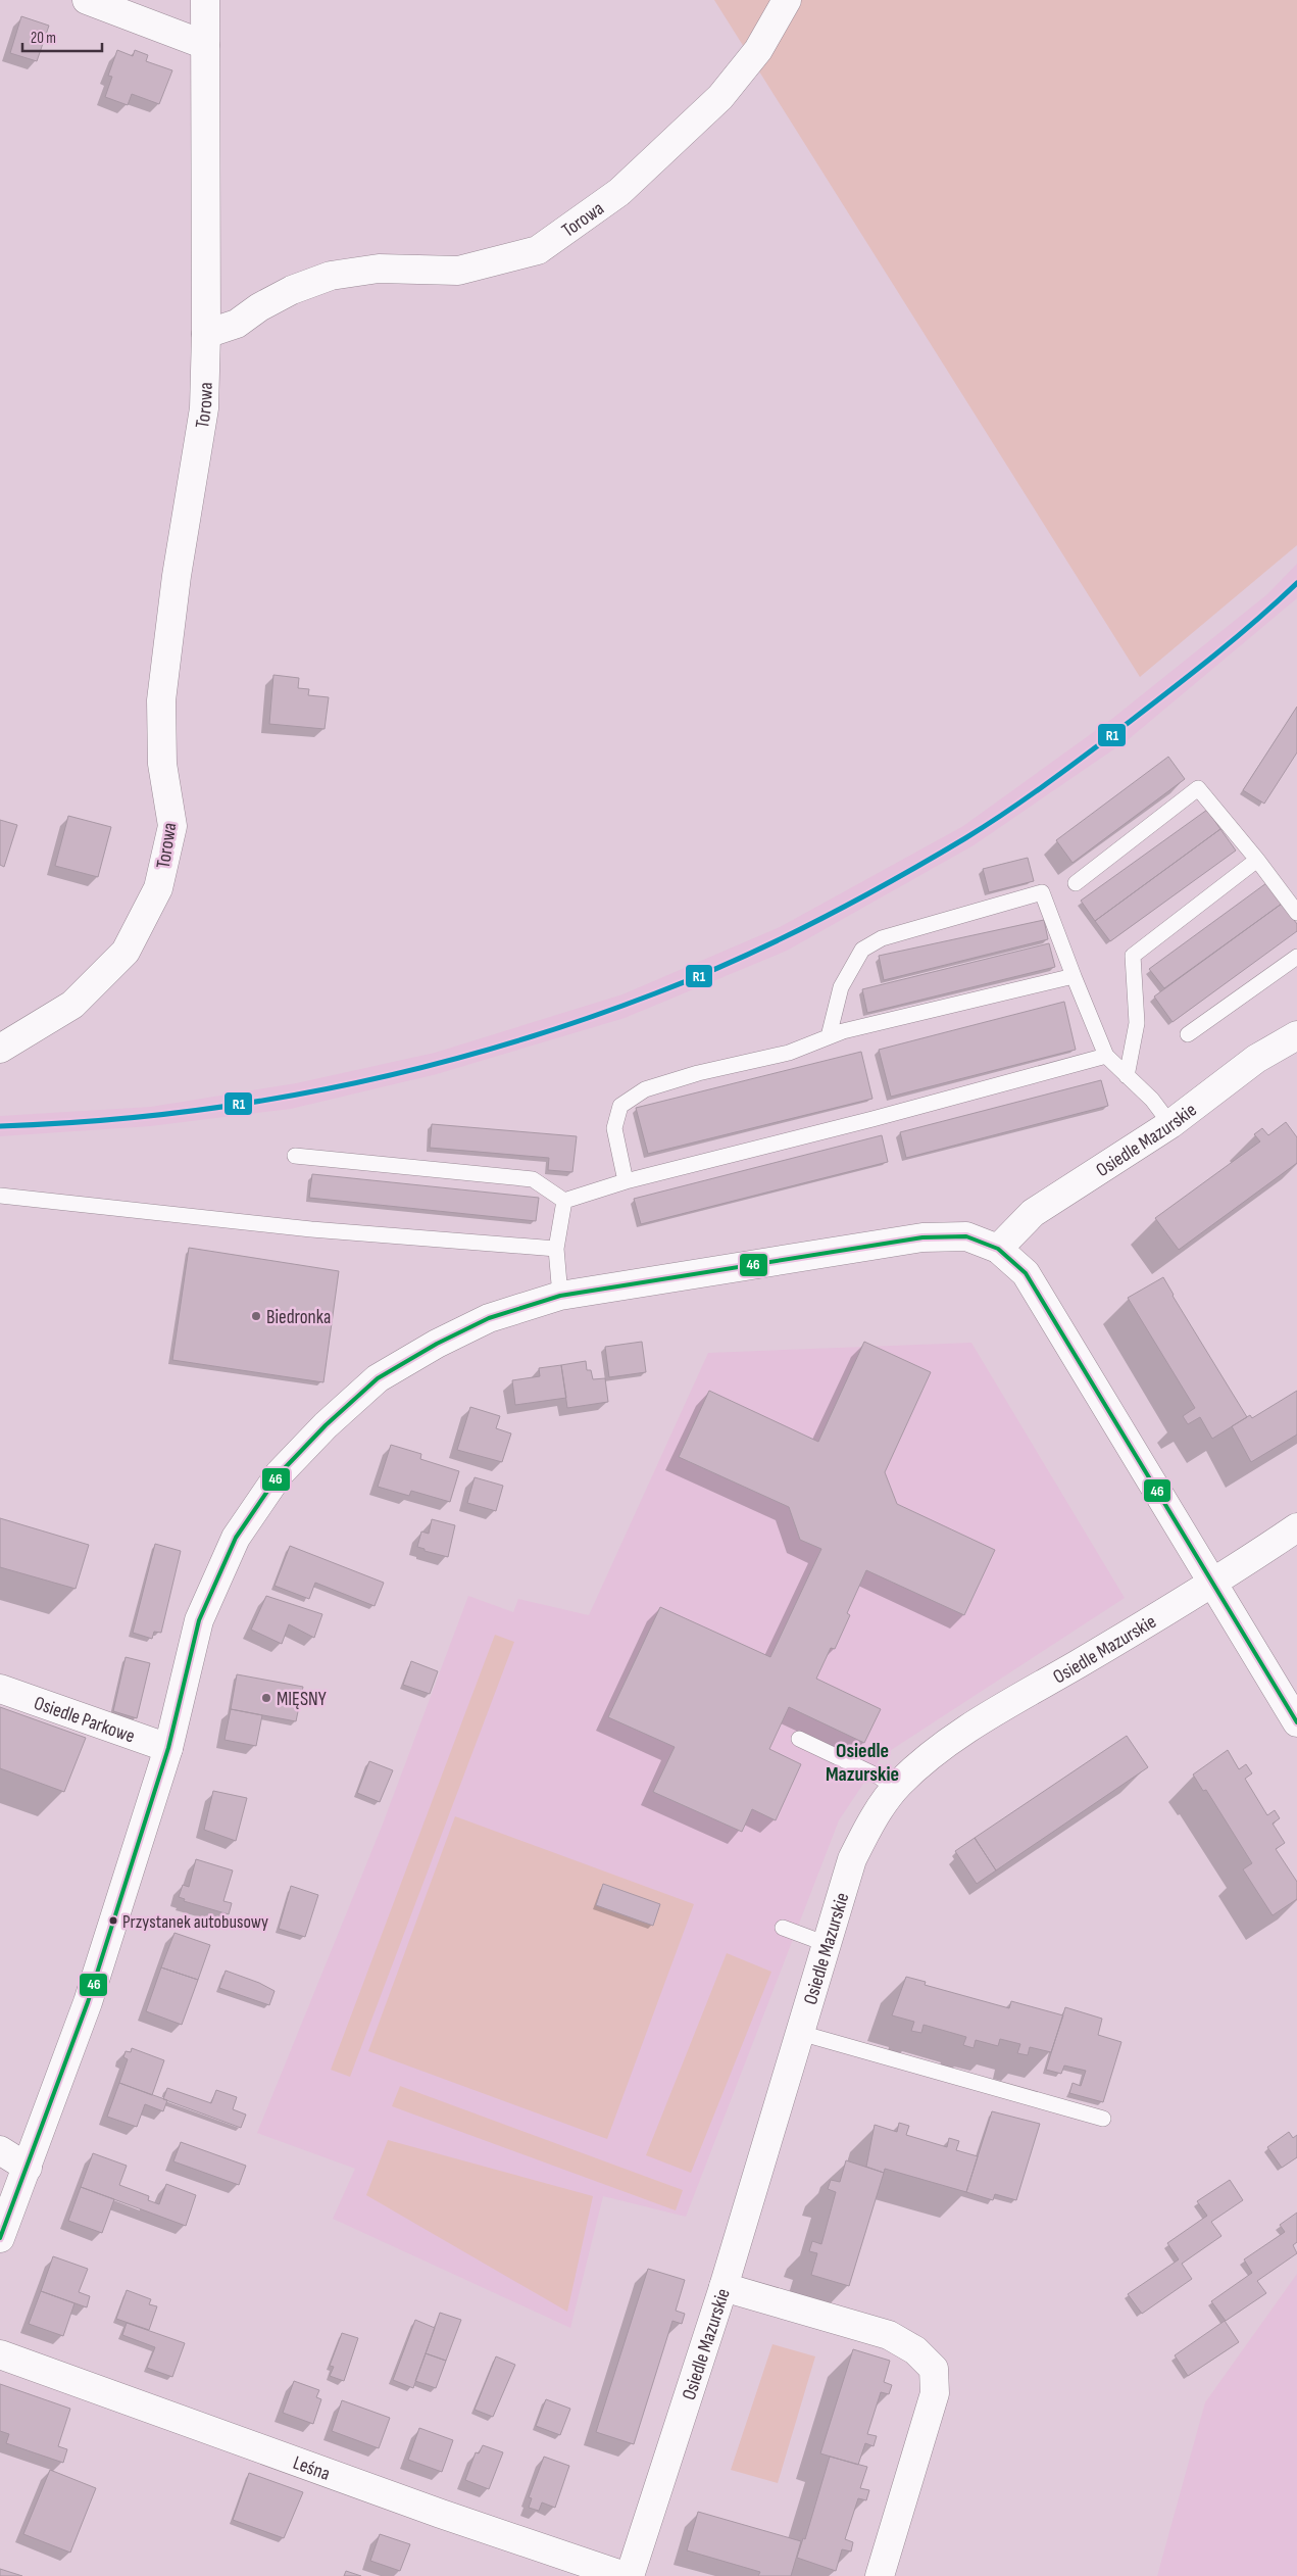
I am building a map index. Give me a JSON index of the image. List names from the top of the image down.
{
  "streets": {
    "street": [
      "Torowa",
      "Osiedle Mazurskie",
      "Osiedle Parkowe",
      "Leśna"
    ]
  },
  "districts": ["Osiedle Mazurskie"],
  "places": ["Biedronka", "MIĘSNY", "Przystanek autobusowy"],
  "lines": ["transit line R1", "transit line 46"],
  "scale_bar": "20 m"
}
